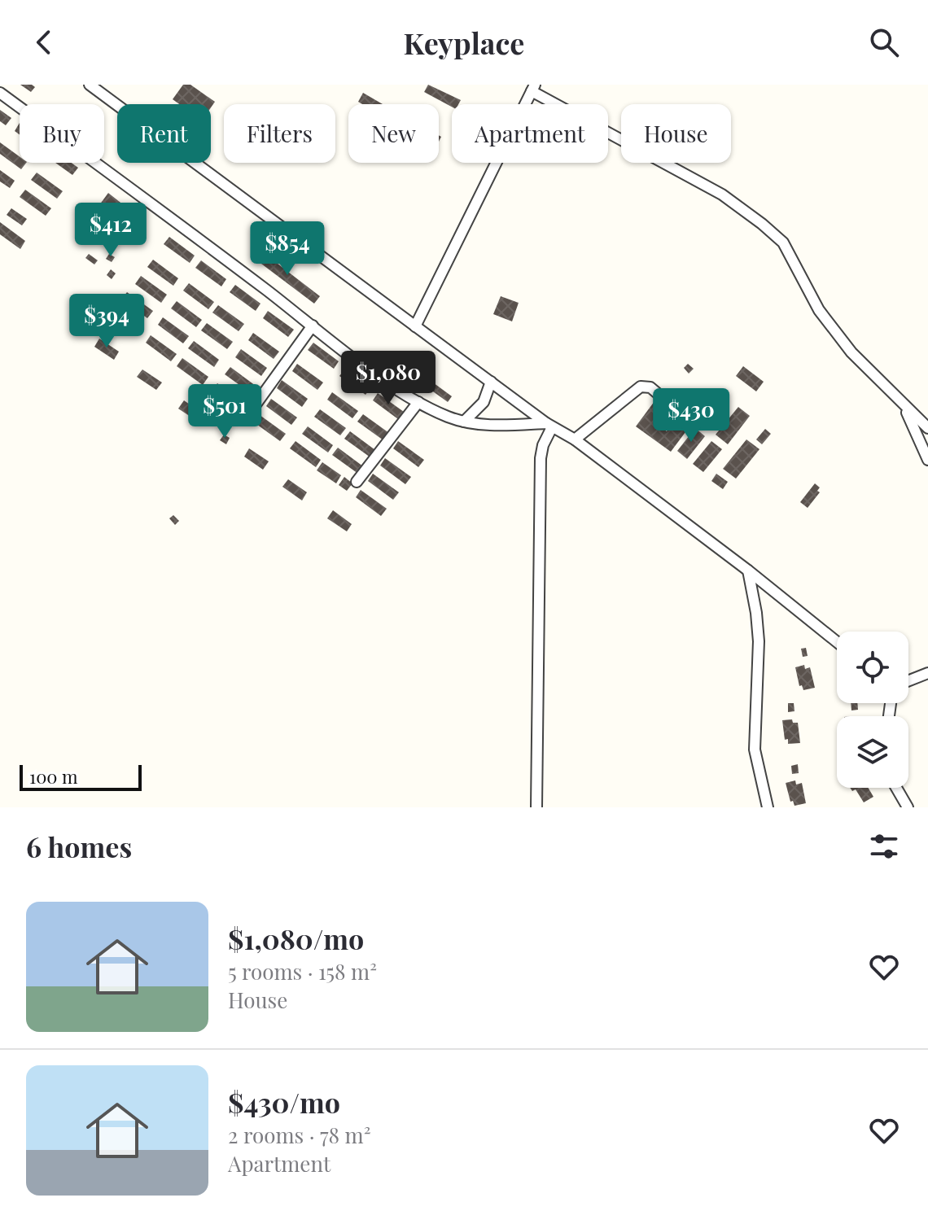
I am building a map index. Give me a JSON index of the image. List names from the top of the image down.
{
  "scale_bar": "100 m",
  "page": {
    "header": "Keyplace",
    "chip": [
      "Buy",
      "Rent",
      "Filters",
      "New",
      "Apartment",
      "House"
    ],
    "price": [
      "$412",
      "$854",
      "$394",
      "$1,080",
      "$501",
      "$430"
    ],
    "scale": "100 m",
    "heading": "6 homes",
    "list": [
      {
        "name": "$1,080/mo",
        "note": "5 rooms · 158 m² · House"
      },
      {
        "name": "$430/mo",
        "note": "2 rooms · 78 m² · Apartment"
      }
    ]
  }
}
